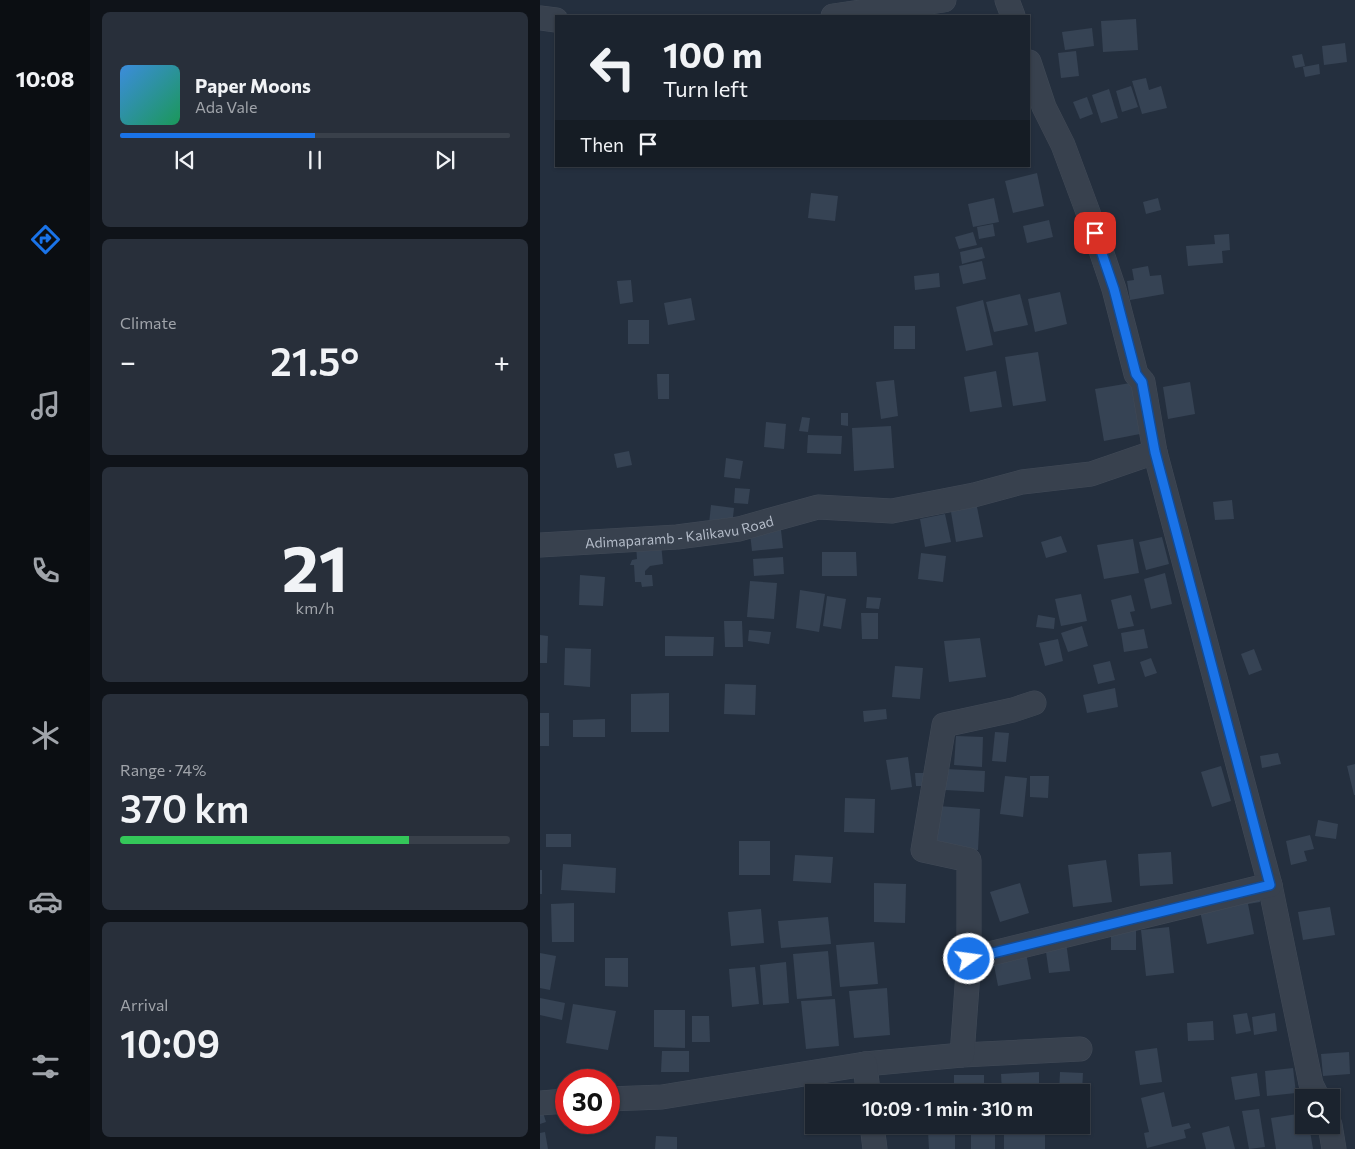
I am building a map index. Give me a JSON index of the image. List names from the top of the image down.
{
  "streets": {
    "street": ["Adimaparamb - Kalikavu Road"]
  },
  "page": {
    "tabs": "10:08",
    "turn": ["100 m", "Turn left"],
    "song": ["Paper Moons", "Ada Vale"],
    "then": "Then",
    "tile": [
      "Climate",
      ["21", "km/h"],
      ["Range · 74%", "370 km"],
      ["Arrival", "10:09"]
    ],
    "heat": ["−", "21.5°", "+"],
    "limit": "30",
    "trip": "10:09 · 1 min · 310 m"
  }
}
